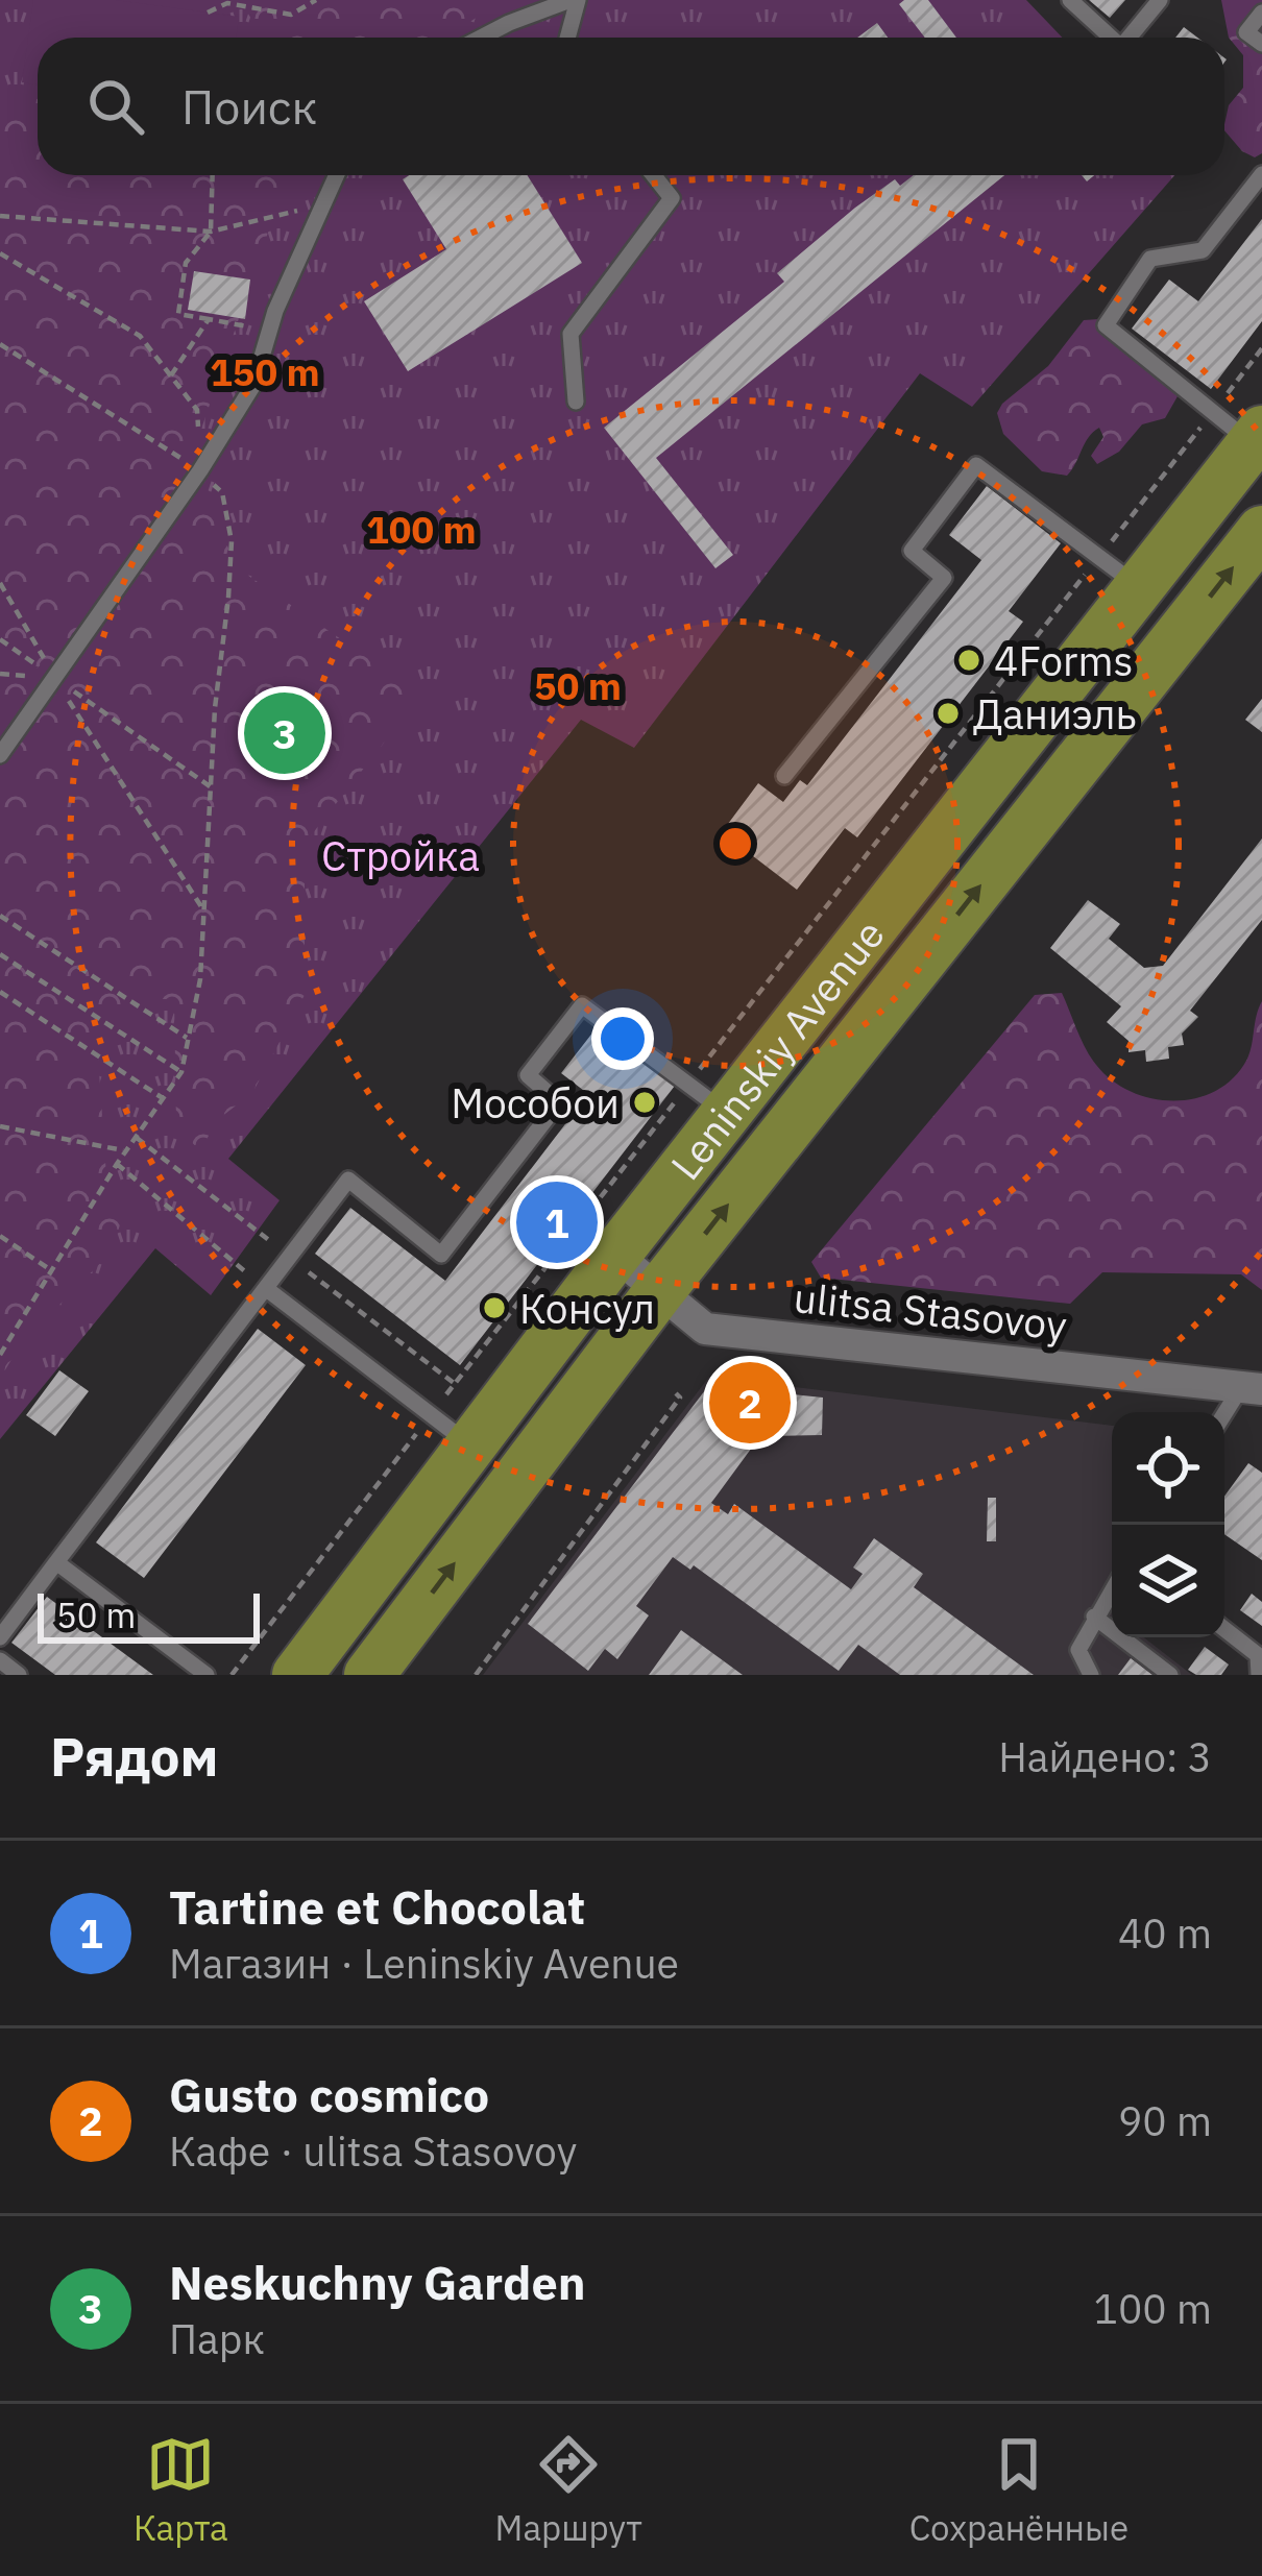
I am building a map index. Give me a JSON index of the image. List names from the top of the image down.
{
  "streets": {
    "main road": ["Leninskiy Avenue"],
    "street": ["ulitsa Stasovoy"]
  },
  "crossings": [
    ["Leninskiy Avenue", "ulitsa Stasovoy"]
  ],
  "parks": ["Стройка"],
  "places": [
    "4Forms",
    "Даниэль",
    "Мособои",
    "Консул"
  ],
  "scale_bar": "50 m",
  "page": {
    "search": "Поиск",
    "pins": ["3", "1", "2"],
    "scale": "50 m",
    "heading": ["Рядом", "Найдено: 3"],
    "list": [
      {
        "mark": "1",
        "name": "Tartine et Chocolat",
        "note": "Магазин · Leninskiy Avenue",
        "value": "40 m"
      },
      {
        "mark": "2",
        "name": "Gusto cosmico",
        "note": "Кафе · ulitsa Stasovoy",
        "value": "90 m"
      },
      {
        "mark": "3",
        "name": "Neskuchny Garden",
        "note": "Парк",
        "value": "100 m"
      }
    ],
    "nav": ["Карта", "Маршрут", "Сохранённые"]
  },
  "rings": ["150 m", "100 m", "50 m"]
}
